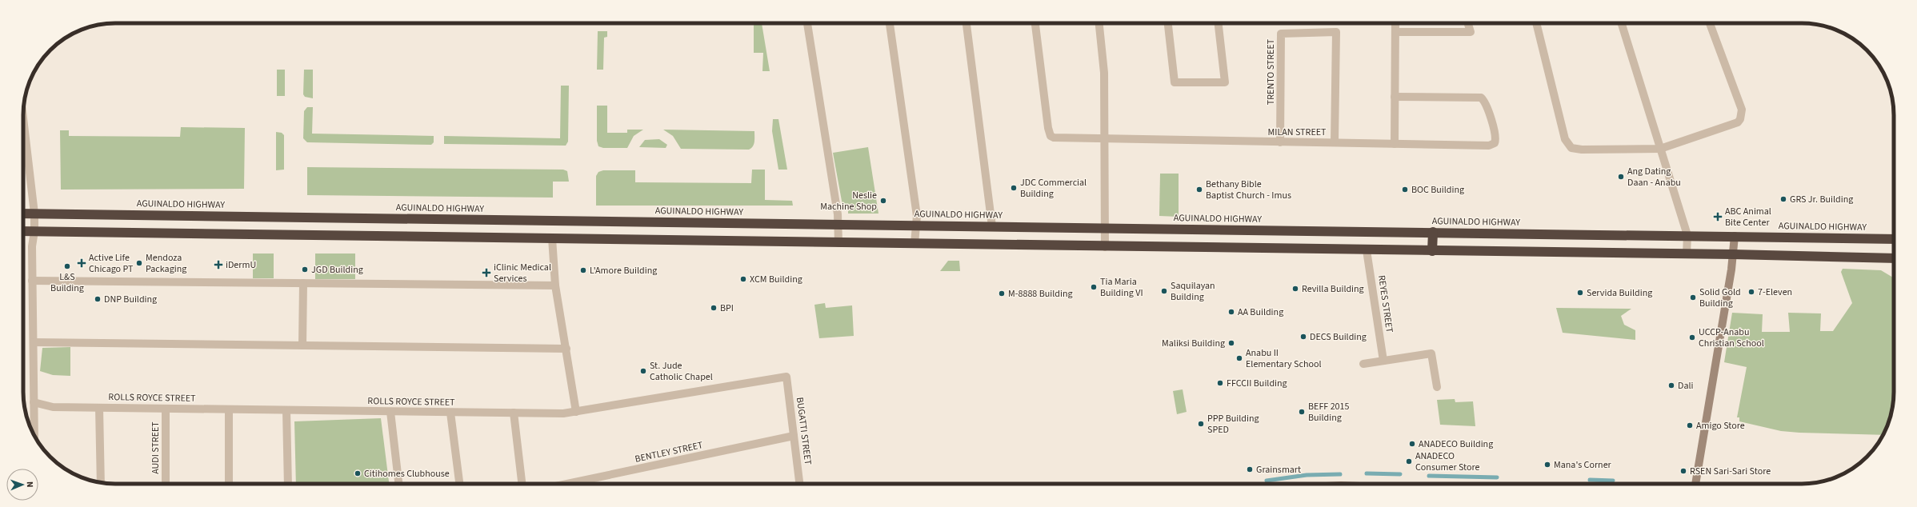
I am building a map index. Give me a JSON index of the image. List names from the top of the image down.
{
  "streets": {
    "highway": ["AGUINALDO HIGHWAY"],
    "street": [
      "TRENTO STREET",
      "MILAN STREET",
      "REYES STREET",
      "ROLLS ROYCE STREET",
      "BUGATTI STREET",
      "AUDI STREET",
      "BENTLEY STREET"
    ]
  },
  "crossings": [
    ["TRENTO STREET", "MILAN STREET"],
    ["ROLLS ROYCE STREET", "BUGATTI STREET"],
    ["ROLLS ROYCE STREET", "AUDI STREET"],
    ["BUGATTI STREET", "BENTLEY STREET"]
  ],
  "places": {
    "other": [
      "Ang Dating Daan - Anabu",
      "JDC Commercial Building",
      "Bethany Bible Baptist Church - Imus",
      "BOC Building",
      "GRS Jr. Building",
      "Neslie Machine Shop",
      "Mendoza Packaging",
      "L&S Building",
      "JGD Building",
      "L'Amore Building",
      "XCM Building",
      "Tia Maria Building VI",
      "Revilla Building",
      "Saquilayan Building",
      "7-Eleven",
      "Servida Building",
      "M-8888 Building",
      "Solid Gold Building",
      "DNP Building",
      "BPI",
      "AA Building",
      "DECS Building",
      "UCCP-Anabu Christian School",
      "Maliksi Building",
      "Anabu II Elementary School",
      "St. Jude Catholic Chapel",
      "FFCCII Building",
      "Dali",
      "BEFF 2015 Building",
      "PPP Building SPED",
      "Amigo Store",
      "ANADECO Building",
      "ANADECO Consumer Store",
      "Mana's Corner",
      "Grainsmart",
      "RSEN Sari-Sari Store",
      "Citihomes Clubhouse"
    ],
    "health": [
      "ABC Animal Bite Center",
      "Active Life Chicago PT",
      "iDermU",
      "iClinic Medical Services"
    ]
  },
  "north": "right"
}
